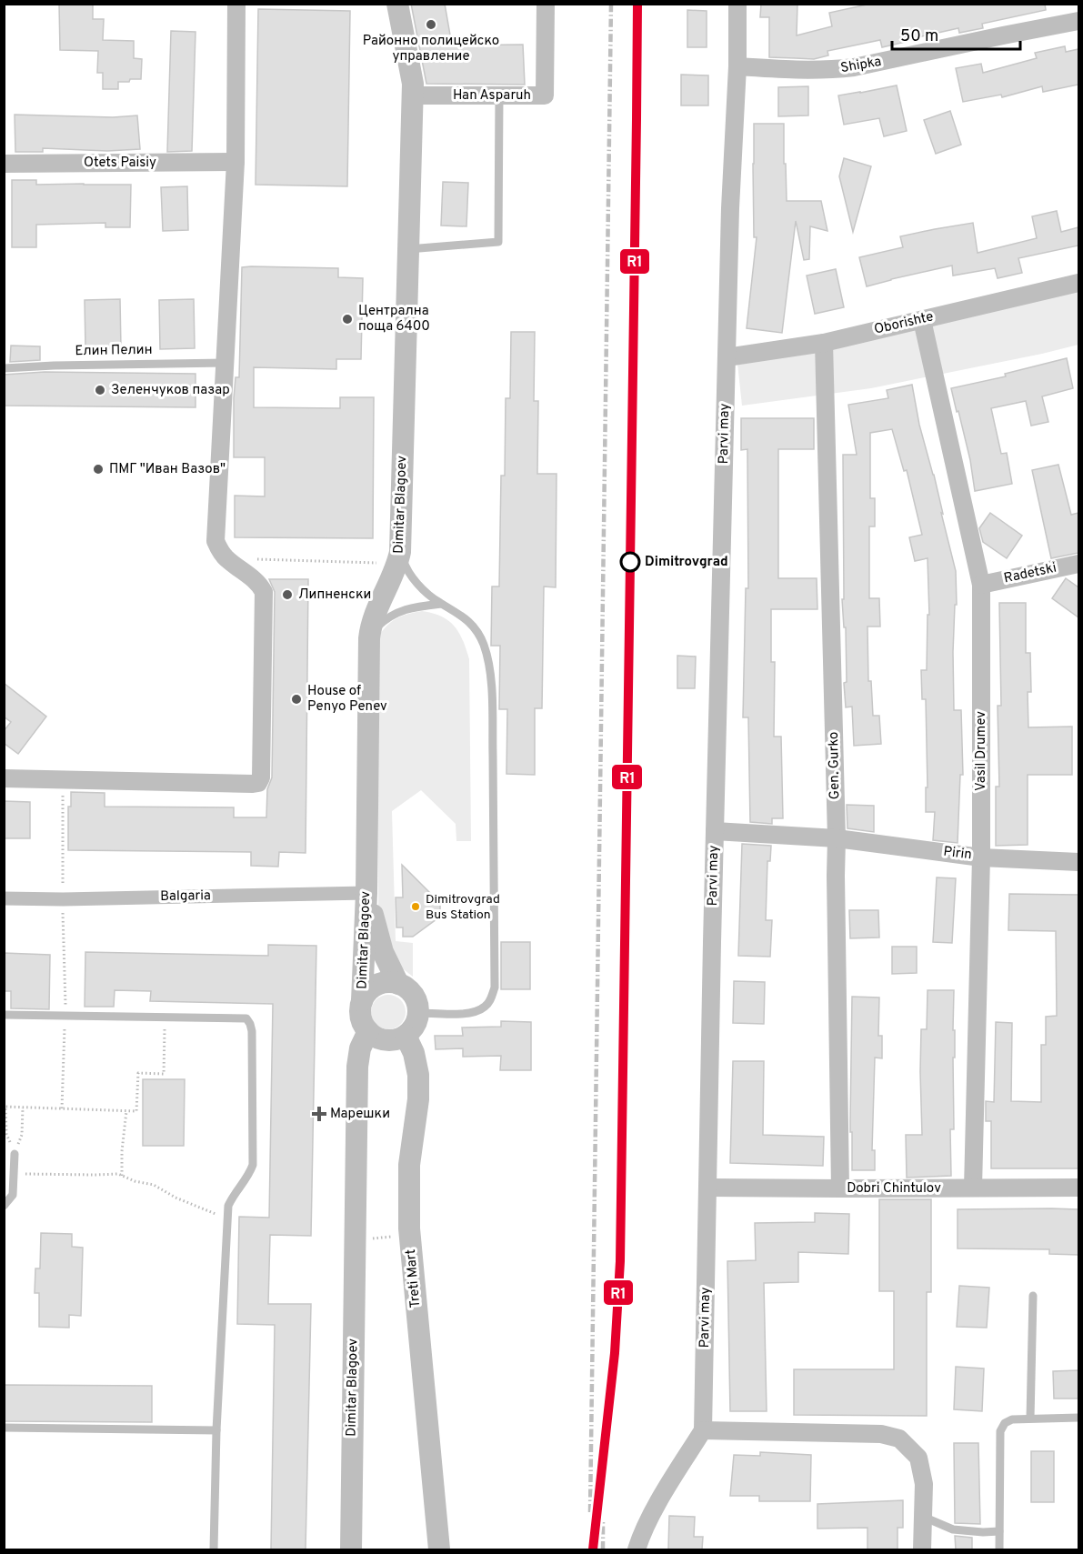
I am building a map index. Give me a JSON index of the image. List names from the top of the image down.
{
  "streets": {
    "street": [
      "Shipka",
      "Han Asparuh",
      "Otets Paisiy",
      "Oborishte",
      "Parvi may",
      "Dimitar Blagoev",
      "Radetski",
      "Vasil Drumev",
      "Gen. Gurko",
      "Pirin",
      "Balgaria",
      "Dobri Chintulov",
      "Treti Mart"
    ],
    "lane": ["Елин Пелин"]
  },
  "crossings": [
    ["Shipka", "Parvi may"],
    ["Han Asparuh", "Dimitar Blagoev"],
    ["Oborishte", "Parvi may"],
    ["Oborishte", "Vasil Drumev"],
    ["Oborishte", "Gen. Gurko"],
    ["Parvi may", "Pirin"],
    ["Parvi may", "Dobri Chintulov"],
    ["Dimitar Blagoev", "Balgaria"],
    ["Dimitar Blagoev", "Treti Mart"],
    ["Radetski", "Vasil Drumev"],
    ["Vasil Drumev", "Pirin"],
    ["Vasil Drumev", "Dobri Chintulov"],
    ["Gen. Gurko", "Pirin"],
    ["Gen. Gurko", "Dobri Chintulov"]
  ],
  "places": {
    "other": [
      "Районно полицейско управление",
      "Централна поща 6400",
      "Зеленчуков пазар",
      "ПМГ \"Иван Вазов\"",
      "Dimitrovgrad",
      "Липненски",
      "House of Penyo Penev",
      "Dimitrovgrad Bus Station"
    ],
    "health": ["Марешки"]
  },
  "lines": ["transit line R1"],
  "scale_bar": "50 m"
}
